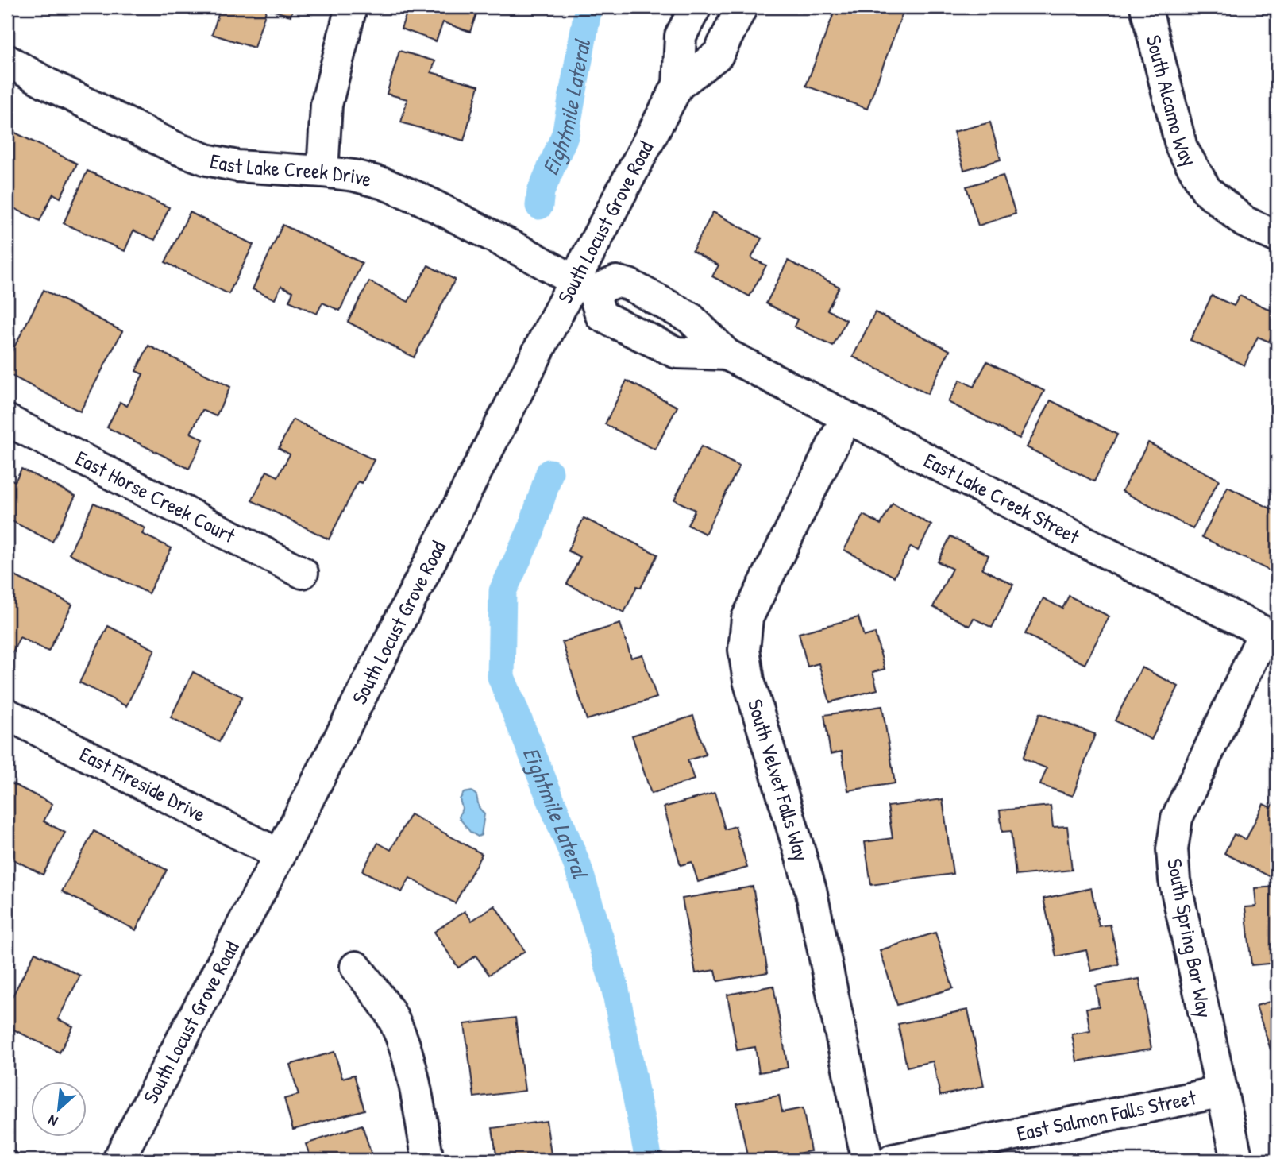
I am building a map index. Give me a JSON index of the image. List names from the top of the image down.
{
  "streets": {
    "street": [
      "South Alcamo Way",
      "East Lake Creek Drive",
      "South Locust Grove Road",
      "East Horse Creek Court",
      "East Lake Creek Street",
      "South Velvet Falls Way",
      "East Fireside Drive",
      "South Spring Bar Way",
      "East Salmon Falls Street"
    ]
  },
  "crossings": [
    ["East Lake Creek Drive", "South Locust Grove Road"],
    ["East Lake Creek Drive", "East Lake Creek Street"],
    ["South Locust Grove Road", "East Lake Creek Street"],
    ["South Locust Grove Road", "East Fireside Drive"],
    ["East Lake Creek Street", "South Velvet Falls Way"],
    ["East Lake Creek Street", "South Spring Bar Way"],
    ["South Spring Bar Way", "East Salmon Falls Street"]
  ],
  "water": ["Eightmile Lateral"],
  "north": "bottom left"
}
